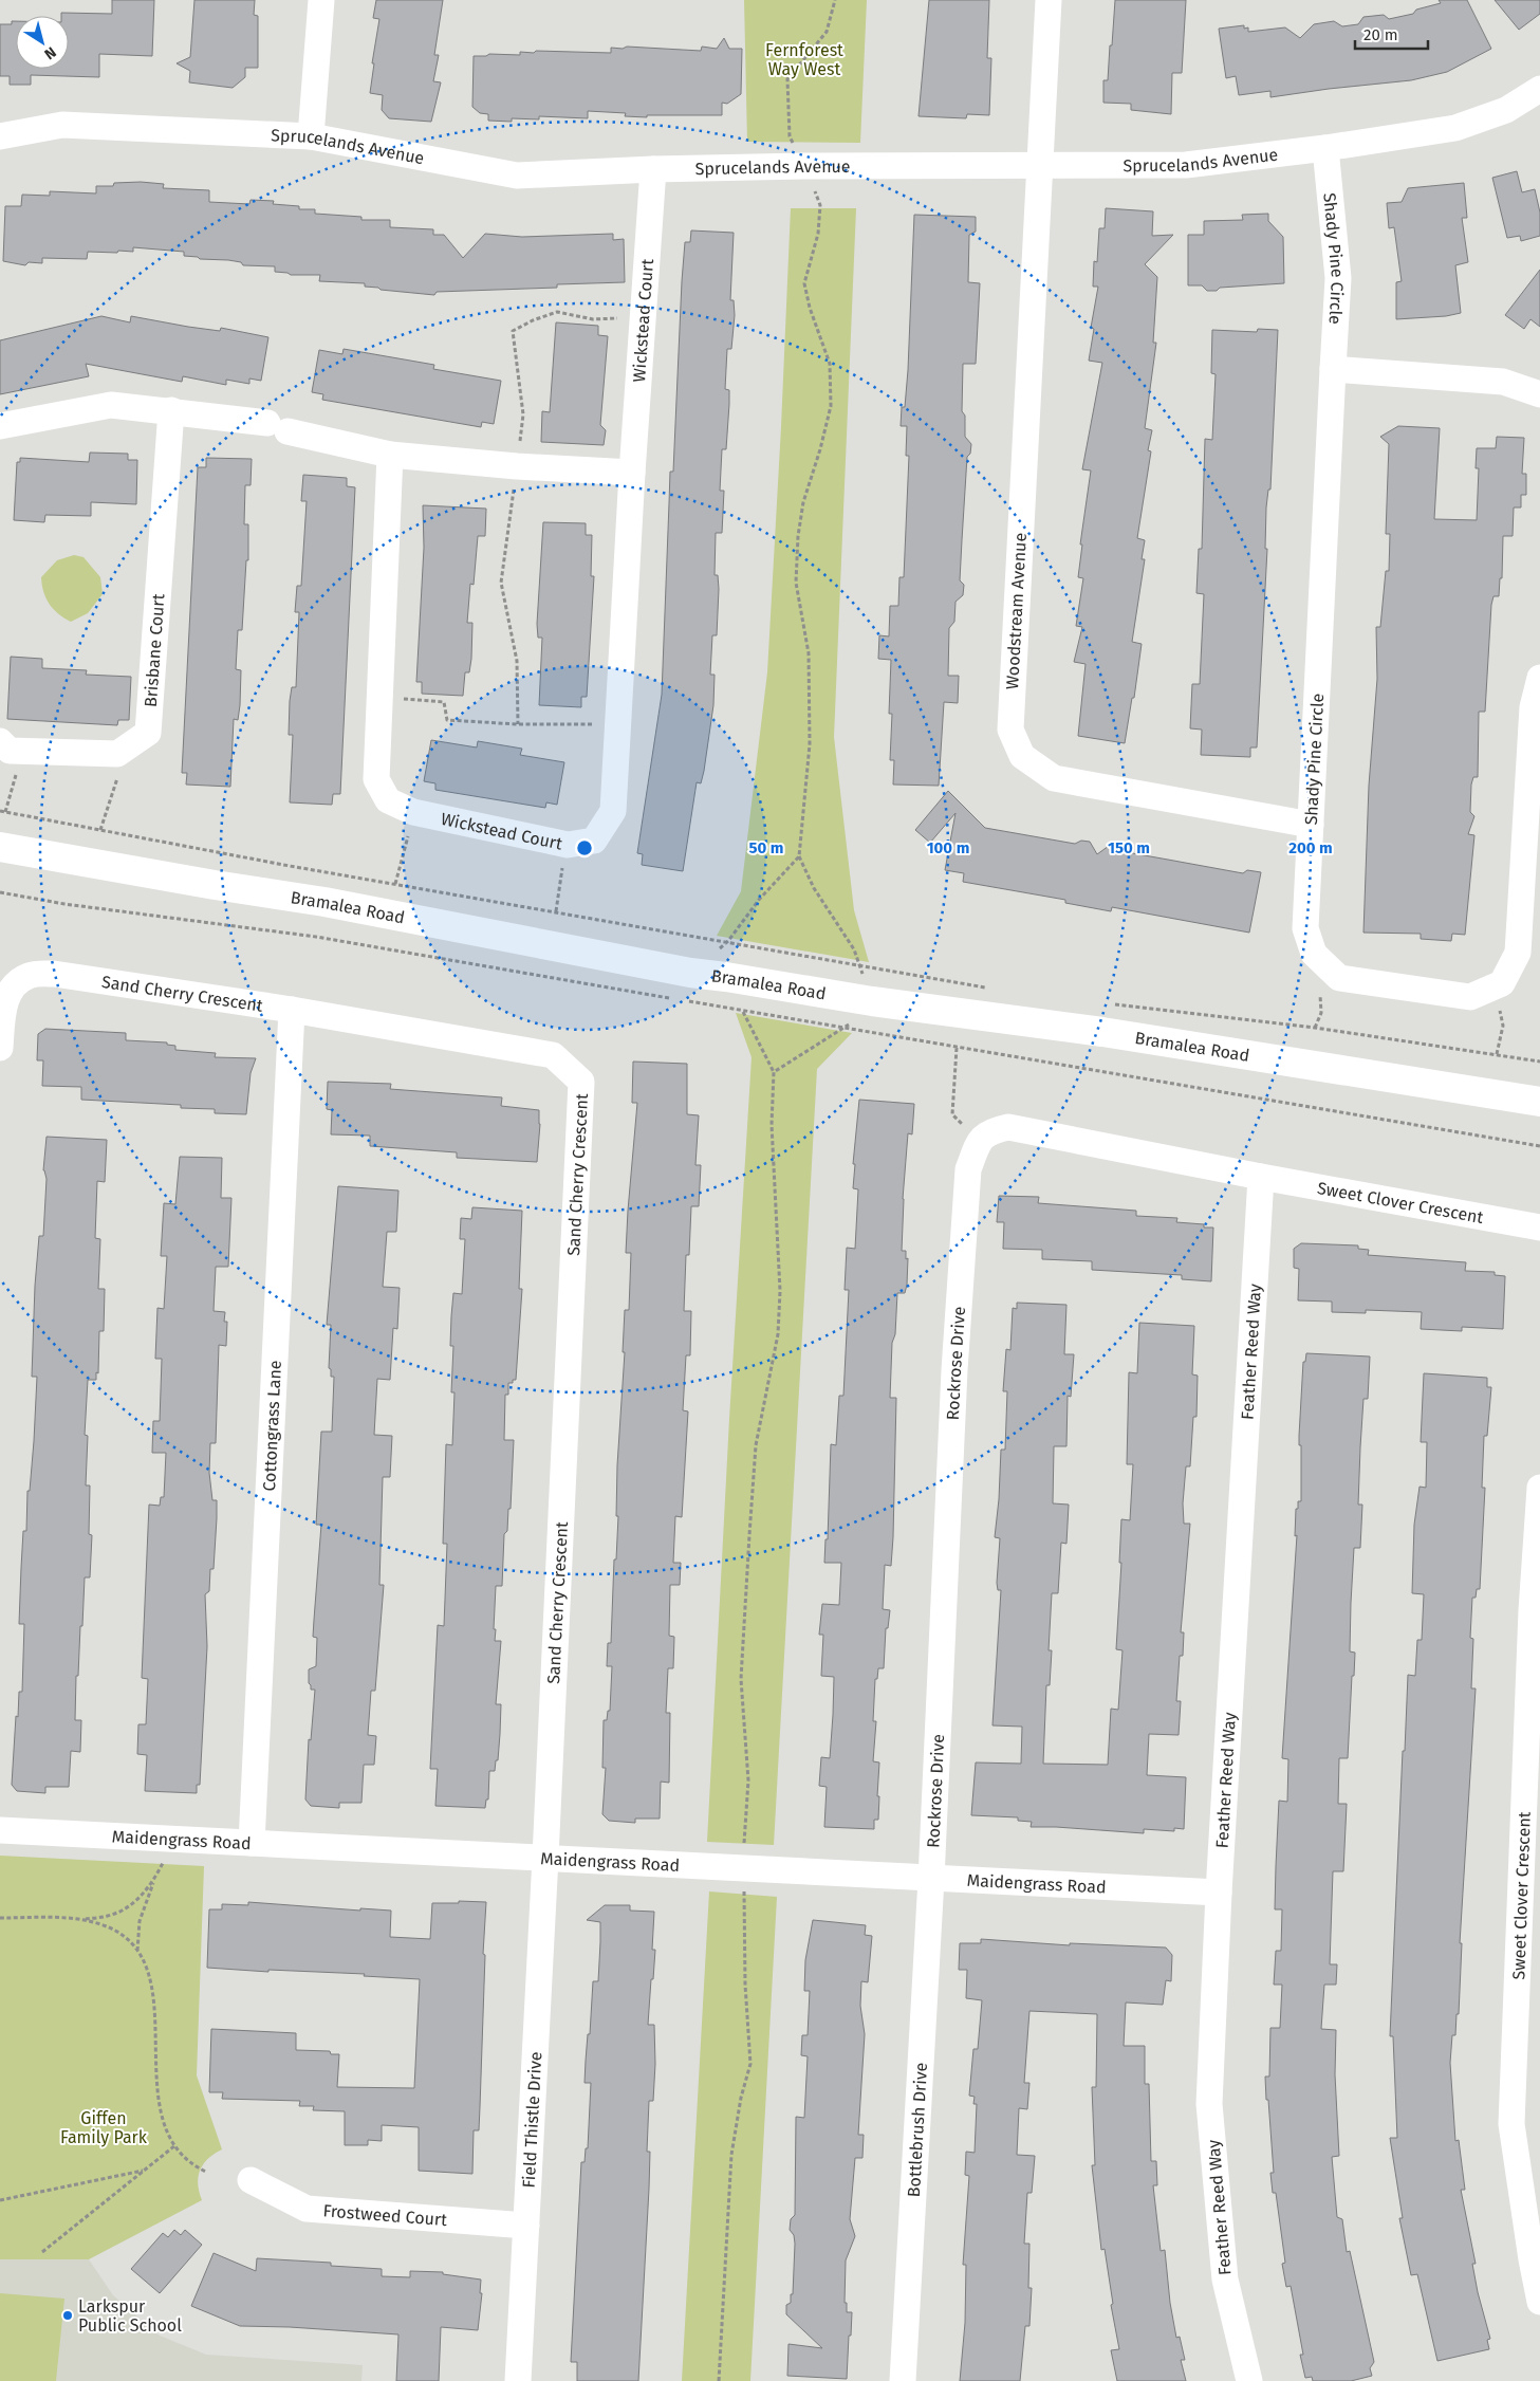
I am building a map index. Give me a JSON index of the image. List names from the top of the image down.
{
  "streets": {
    "main road": ["Bramalea Road"],
    "street": [
      "Sprucelands Avenue",
      "Shady Pine Circle",
      "Wickstead Court",
      "Woodstream Avenue",
      "Brisbane Court",
      "Sand Cherry Crescent",
      "Sweet Clover Crescent",
      "Feather Reed Way",
      "Rockrose Drive",
      "Cottongrass Lane",
      "Maidengrass Road",
      "Field Thistle Drive",
      "Bottlebrush Drive",
      "Frostweed Court"
    ]
  },
  "crossings": [
    ["Sprucelands Avenue", "Shady Pine Circle"],
    ["Sprucelands Avenue", "Wickstead Court"],
    ["Sprucelands Avenue", "Woodstream Avenue"],
    ["Shady Pine Circle", "Woodstream Avenue"],
    ["Sand Cherry Crescent", "Cottongrass Lane"],
    ["Sand Cherry Crescent", "Maidengrass Road"],
    ["Sand Cherry Crescent", "Field Thistle Drive"],
    ["Sweet Clover Crescent", "Feather Reed Way"],
    ["Feather Reed Way", "Maidengrass Road"],
    ["Rockrose Drive", "Maidengrass Road"],
    ["Rockrose Drive", "Bottlebrush Drive"],
    ["Cottongrass Lane", "Maidengrass Road"],
    ["Maidengrass Road", "Field Thistle Drive"],
    ["Maidengrass Road", "Bottlebrush Drive"],
    ["Field Thistle Drive", "Frostweed Court"]
  ],
  "parks": ["Fernforest Way West", "Giffen Family Park"],
  "places": ["Larkspur Public School"],
  "scale_bar": "20 m",
  "north": "bottom right",
  "rings": [
    "50 m",
    "100 m",
    "150 m",
    "200 m"
  ]
}
